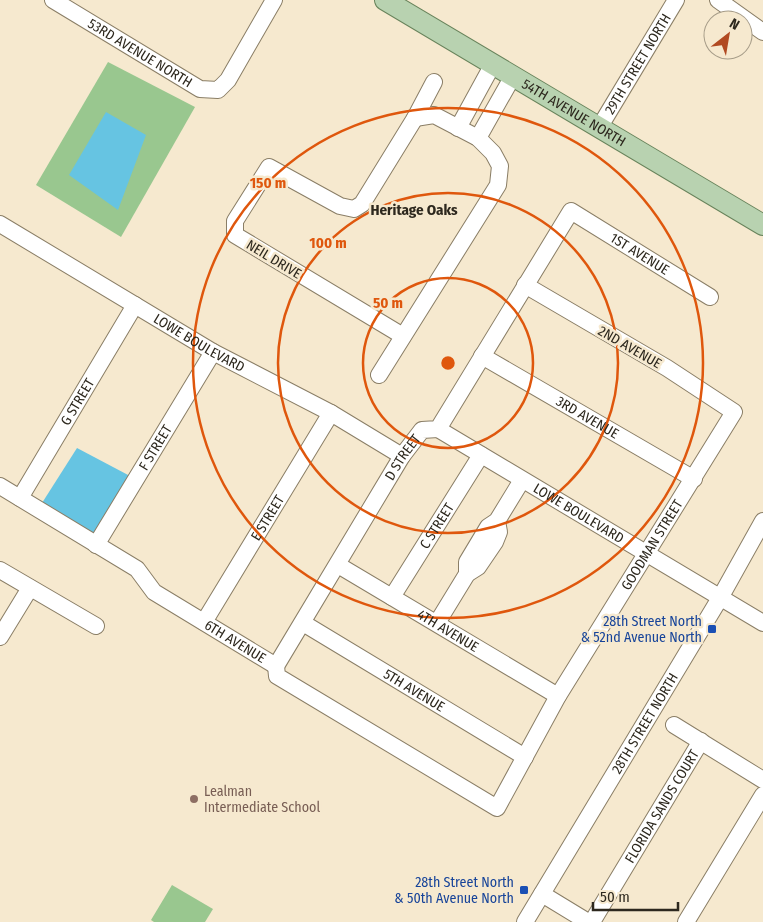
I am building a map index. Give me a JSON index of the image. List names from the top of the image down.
{
  "streets": {
    "main road": ["54TH AVENUE NORTH"],
    "street": [
      "53RD AVENUE NORTH",
      "29TH STREET NORTH",
      "1ST AVENUE",
      "NEIL DRIVE",
      "LOWE BOULEVARD",
      "2ND AVENUE",
      "G STREET",
      "3RD AVENUE",
      "F STREET",
      "D STREET",
      "E STREET",
      "C STREET",
      "GOODMAN STREET",
      "4TH AVENUE",
      "6TH AVENUE",
      "5TH AVENUE",
      "28TH STREET NORTH",
      "FLORIDA SANDS COURT"
    ]
  },
  "crossings": [
    ["29TH STREET NORTH", "54TH AVENUE NORTH"],
    ["1ST AVENUE", "D STREET"],
    ["LOWE BOULEVARD", "G STREET"],
    ["LOWE BOULEVARD", "F STREET"],
    ["LOWE BOULEVARD", "D STREET"],
    ["LOWE BOULEVARD", "E STREET"],
    ["LOWE BOULEVARD", "C STREET"],
    ["LOWE BOULEVARD", "GOODMAN STREET"],
    ["LOWE BOULEVARD", "28TH STREET NORTH"],
    ["2ND AVENUE", "D STREET"],
    ["2ND AVENUE", "GOODMAN STREET"],
    ["G STREET", "6TH AVENUE"],
    ["3RD AVENUE", "D STREET"],
    ["3RD AVENUE", "GOODMAN STREET"],
    ["F STREET", "6TH AVENUE"],
    ["D STREET", "4TH AVENUE"],
    ["D STREET", "6TH AVENUE"],
    ["D STREET", "5TH AVENUE"],
    ["E STREET", "6TH AVENUE"],
    ["C STREET", "4TH AVENUE"],
    ["GOODMAN STREET", "4TH AVENUE"],
    ["GOODMAN STREET", "6TH AVENUE"],
    ["GOODMAN STREET", "5TH AVENUE"]
  ],
  "districts": ["Heritage Oaks"],
  "places": {
    "transit": ["28th Street North & 52nd Avenue North", "28th Street North & 50th Avenue North"],
    "other": ["Lealman Intermediate School"]
  },
  "scale_bar": "50 m",
  "north": "top right",
  "rings": ["150 m", "100 m", "50 m"]
}
